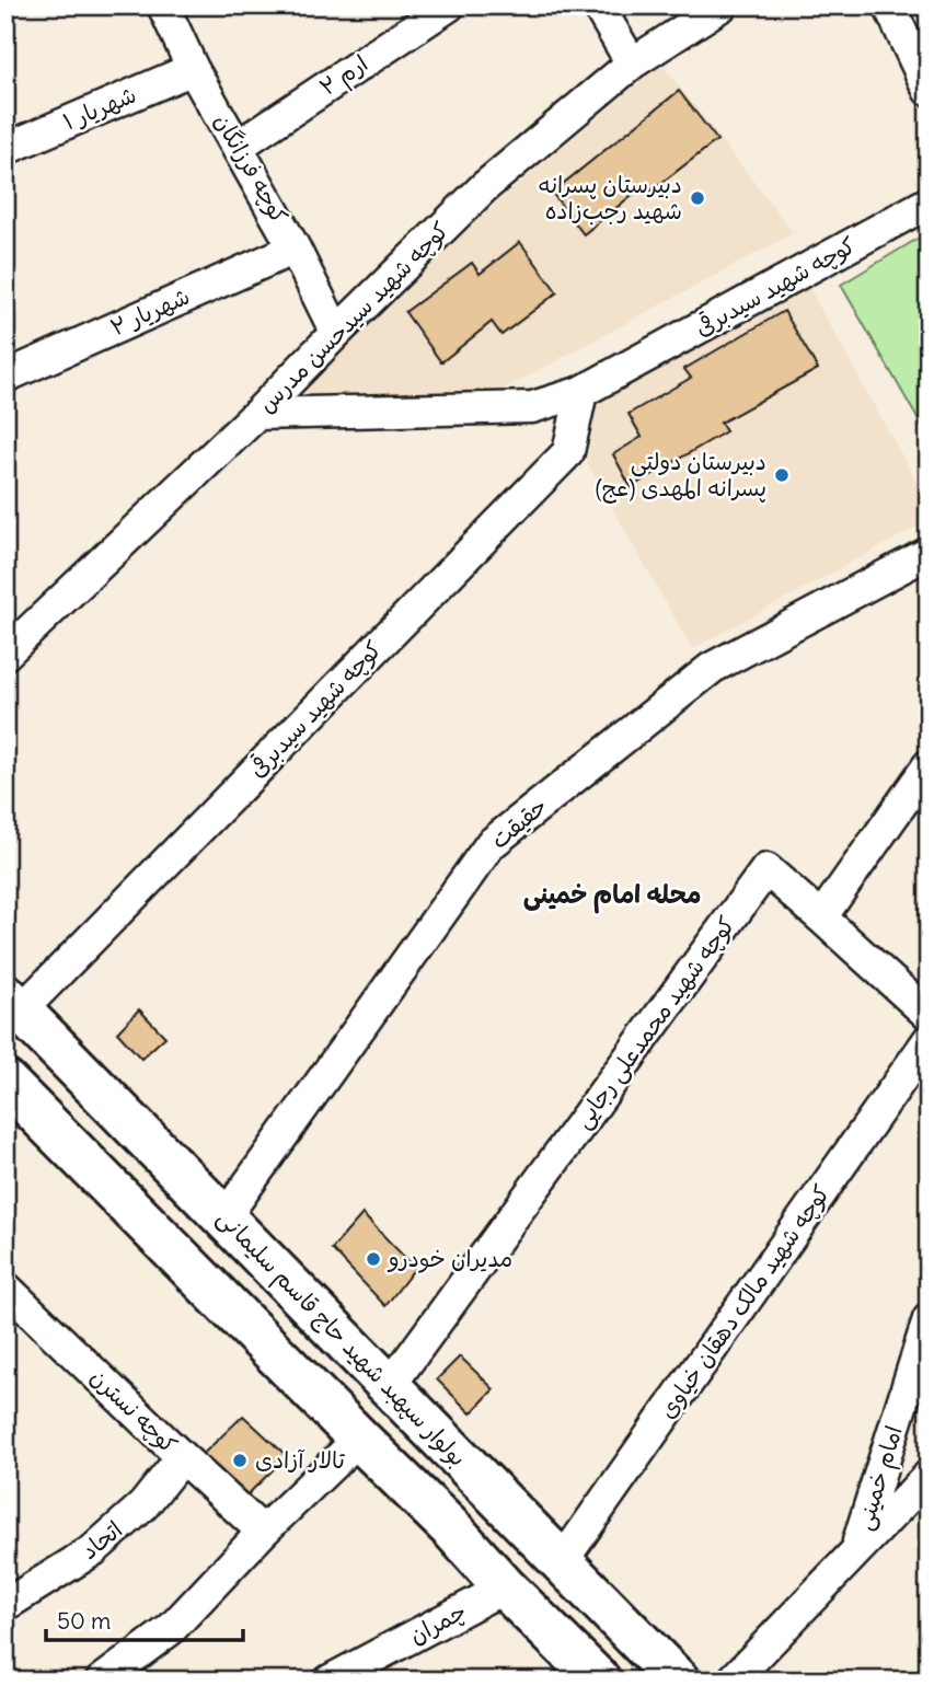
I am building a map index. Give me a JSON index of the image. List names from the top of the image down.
{
  "streets": {
    "main road": ["بولوار سپهبد شهید حاج قاسم سلیمانی"],
    "street": [
      "ارم ۲",
      "شهریار ۱",
      "کوچه فرزانگان",
      "کوچه شهید سیدبرقی",
      "شهریار ۲",
      "کوچه شهید سیدحسن مدرس",
      "حقیقت",
      "کوچه شهید محمدعلی رجایی",
      "کوچه شهید مالک دهقان‌ خیاوی",
      "کوچه نسترن",
      "امام خمینی",
      "اتحاد",
      "چمران"
    ]
  },
  "crossings": [
    ["ارم ۲", "کوچه فرزانگان"],
    ["شهریار ۱", "کوچه فرزانگان"],
    ["کوچه فرزانگان", "شهریار ۲"],
    ["کوچه فرزانگان", "کوچه شهید سیدحسن مدرس"],
    ["کوچه شهید سیدبرقی", "کوچه شهید سیدحسن مدرس"],
    ["کوچه شهید سیدبرقی", "بولوار سپهبد شهید حاج قاسم سلیمانی"],
    ["حقیقت", "بولوار سپهبد شهید حاج قاسم سلیمانی"],
    ["کوچه شهید محمدعلی رجایی", "بولوار سپهبد شهید حاج قاسم سلیمانی"],
    ["کوچه شهید مالک دهقان‌ خیاوی", "بولوار سپهبد شهید حاج قاسم سلیمانی"],
    ["کوچه نسترن", "اتحاد"]
  ],
  "districts": ["محله امام خمینی"],
  "places": [
    "دبیرستان پسرانه شهید رجب‌زاده",
    "دبیرستان دولتی پسرانه المهدی (عج)",
    "مدیران خودرو",
    "تالار آزادی"
  ],
  "scale_bar": "50 m"
}
